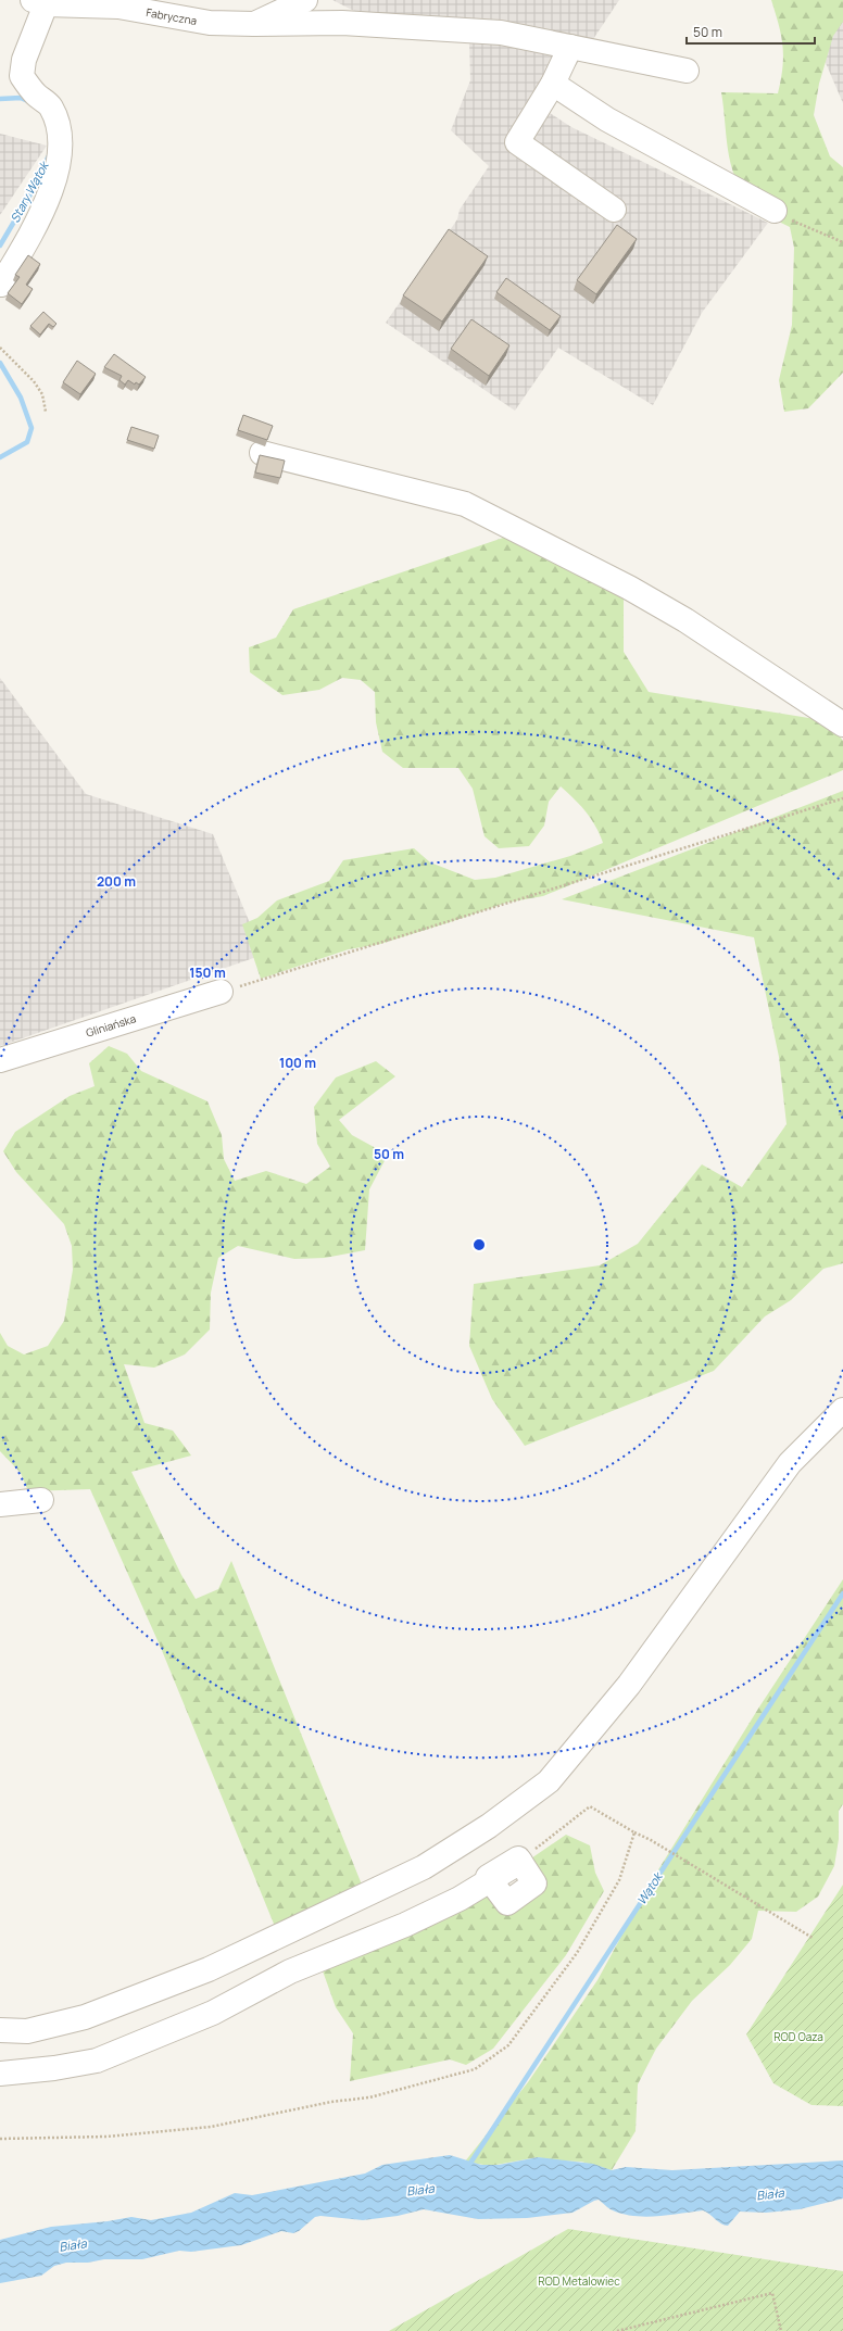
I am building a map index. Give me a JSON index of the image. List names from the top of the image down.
{
  "streets": {
    "street": ["Fabryczna", "Gliniańska"]
  },
  "water": ["Stary Wątok", "Wątok", "Biała"],
  "parks": ["ROD Oaza", "ROD Metalowiec"],
  "scale_bar": "50 m",
  "rings": [
    "200 m",
    "150 m",
    "100 m",
    "50 m"
  ]
}
